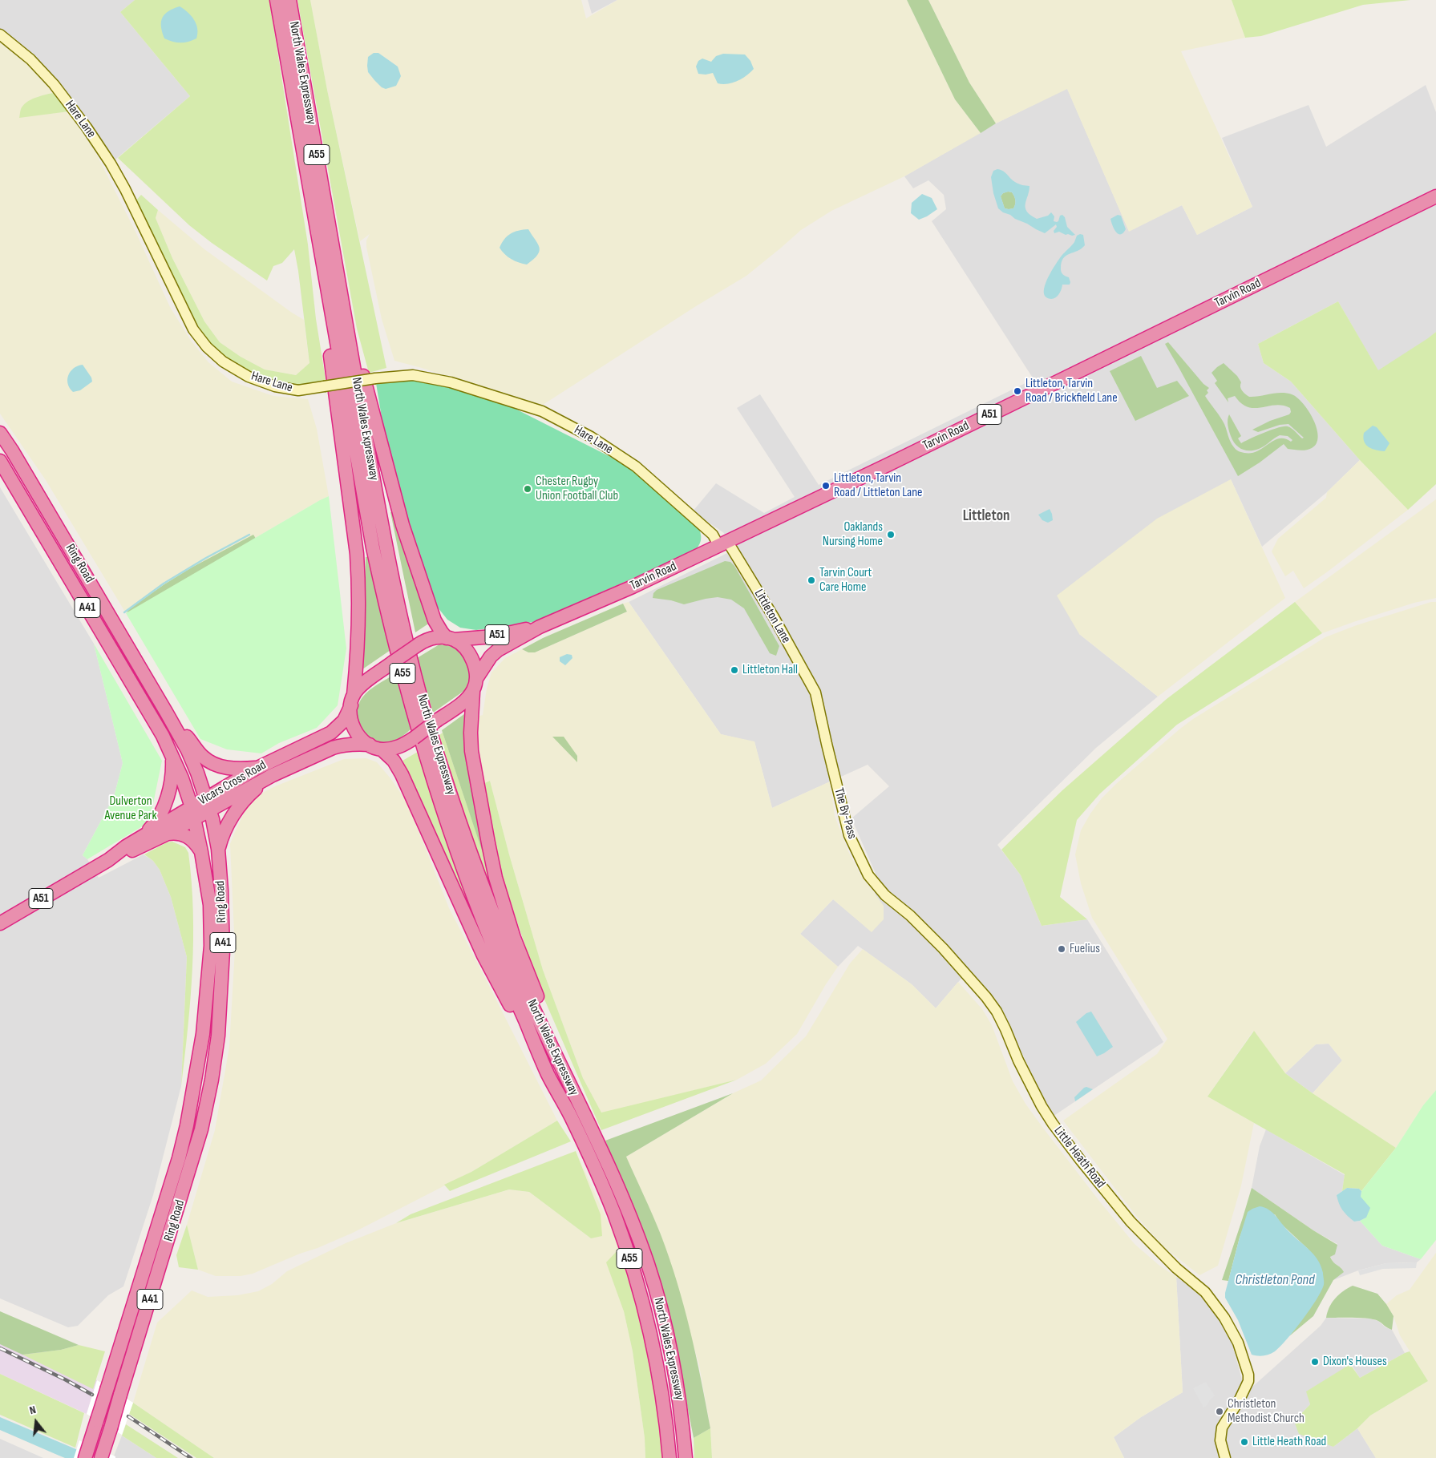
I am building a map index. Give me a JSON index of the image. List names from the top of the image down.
{
  "streets": {
    "highway": [
      "North Wales Expressway",
      "A55",
      "Tarvin Road",
      "A51",
      "Ring Road",
      "A41",
      "Vicars Cross Road"
    ],
    "street": [
      "Hare Lane",
      "Littleton Lane",
      "The By-Pass",
      "Little Heath Road"
    ]
  },
  "crossings": [
    ["Hare Lane", "Tarvin Road"],
    ["Hare Lane", "Littleton Lane"],
    ["Tarvin Road", "A51"],
    ["Tarvin Road", "Littleton Lane"],
    ["A51", "Vicars Cross Road"],
    ["Ring Road", "Vicars Cross Road"],
    ["Littleton Lane", "The By-Pass"],
    ["The By-Pass", "Little Heath Road"]
  ],
  "districts": ["Littleton"],
  "water": ["Christleton Pond"],
  "parks": ["Dulverton Avenue Park"],
  "places": [
    "Littleton, Tarvin Road / Brickfield Lane",
    "Littleton, Tarvin Road / Littleton Lane",
    "Chester Rugby Union Football Club",
    "Oaklands Nursing Home",
    "Tarvin Court Care Home",
    "Littleton Hall",
    "Fuelius",
    "Dixon's Houses",
    "Christleton Methodist Church",
    "Little Heath Road"
  ],
  "north": "top"
}
